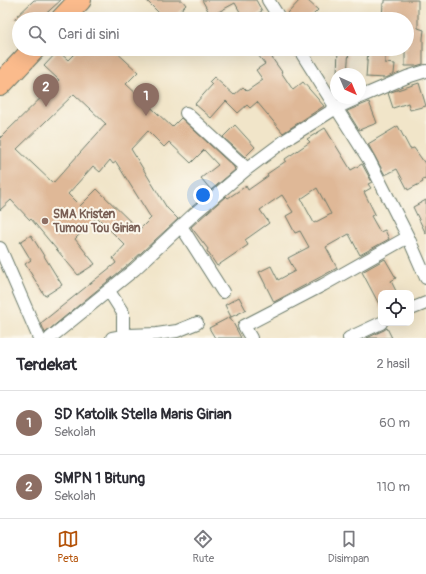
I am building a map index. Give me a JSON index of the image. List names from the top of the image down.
{
  "places": ["SMA Kristen Tumou Tou Girian"],
  "north": "bottom right",
  "page": {
    "search": "Cari di sini",
    "pins": ["2", "1"],
    "heading": ["Terdekat", "2 hasil"],
    "list": [
      {
        "mark": "1",
        "name": "SD Katolik Stella Maris Girian",
        "note": "Sekolah",
        "value": "60 m"
      },
      {
        "mark": "2",
        "name": "SMPN 1 Bitung",
        "note": "Sekolah",
        "value": "110 m"
      }
    ],
    "nav": ["Peta", "Rute", "Disimpan"]
  }
}
